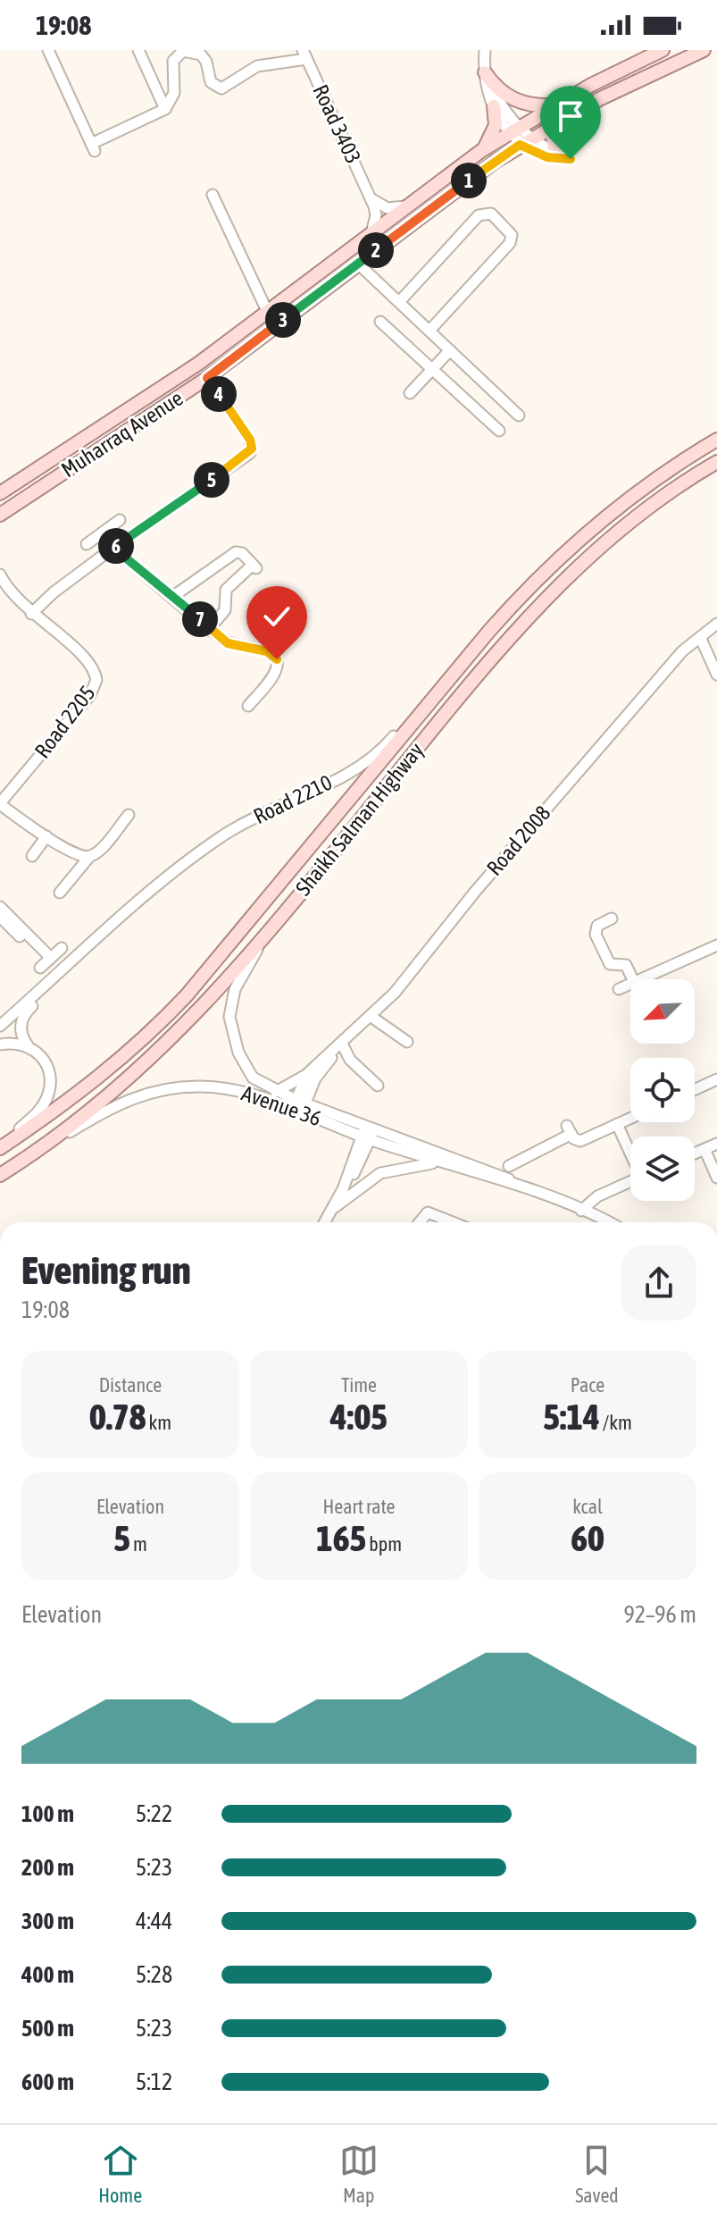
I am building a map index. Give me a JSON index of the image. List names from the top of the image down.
{
  "streets": {
    "main road": ["Muharraq Avenue", "Shaikh Salman Highway"],
    "street": [
      "Road 3403",
      "Road 2205",
      "Road 2210",
      "Road 2008",
      "Avenue 36"
    ]
  },
  "crossings": [
    ["Road 2210", "Shaikh Salman Highway"],
    ["Shaikh Salman Highway", "Avenue 36"],
    ["Road 2008", "Avenue 36"]
  ],
  "north": "bottom left",
  "page": {
    "status": "19:08",
    "pins": [
      "1",
      "2",
      "3",
      "4",
      "5",
      "6",
      "7"
    ],
    "heading": ["Evening run", "19:08"],
    "stats": [
      ["Distance", "0.78 km"],
      ["Time", "4:05"],
      ["Pace", "5:14 /km"],
      ["Elevation", "5 m"],
      ["Heart rate", "165 bpm"],
      ["kcal", "60"]
    ],
    "chart": ["Elevation", "92–96 m"],
    "list": [
      {
        "name": "100 m",
        "note": "5:22"
      },
      {
        "name": "200 m",
        "note": "5:23"
      },
      {
        "name": "300 m",
        "note": "4:44"
      },
      {
        "name": "400 m",
        "note": "5:28"
      },
      {
        "name": "500 m",
        "note": "5:23"
      },
      {
        "name": "600 m",
        "note": "5:12"
      }
    ],
    "tabs": ["Home", "Map", "Saved"]
  }
}
